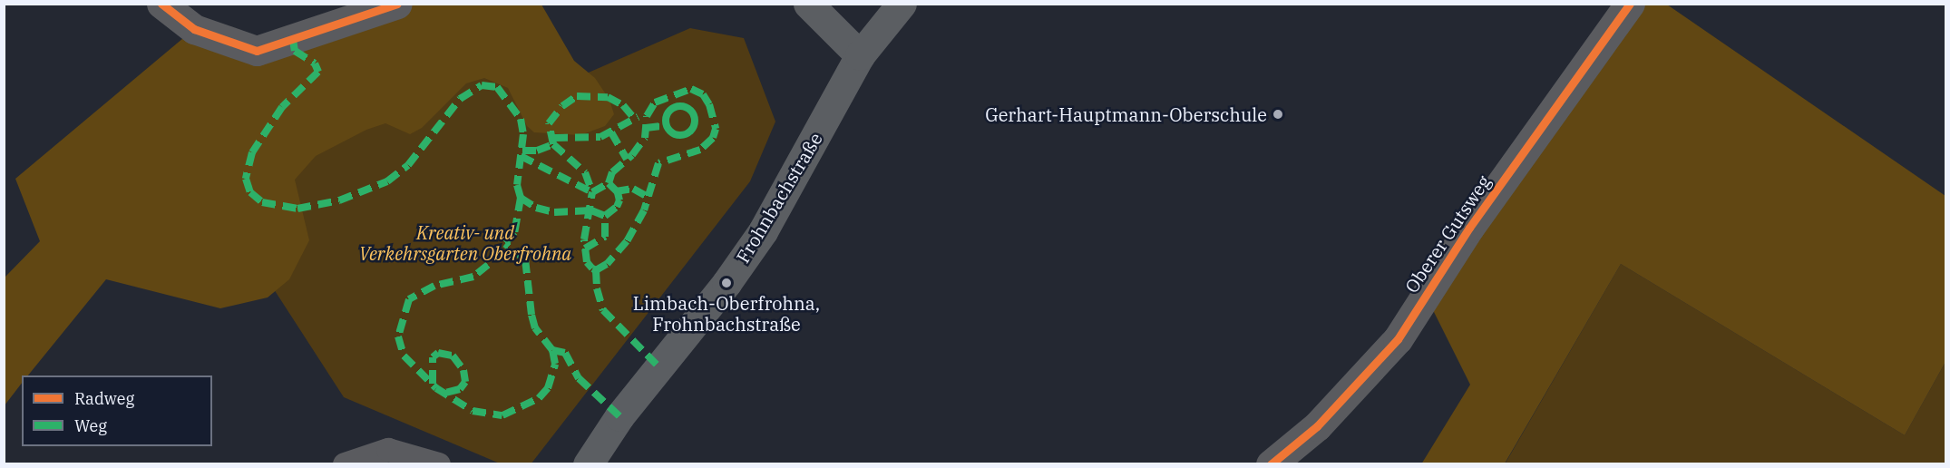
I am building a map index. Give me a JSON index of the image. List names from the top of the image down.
{
  "streets": {
    "main road": ["Frohnbachstraße"],
    "street": ["Oberer Gutsweg"]
  },
  "parks": ["Kreativ- und Verkehrsgarten Oberfrohna"],
  "places": ["Gerhart-Hauptmann-Oberschule", "Limbach-Oberfrohna, Frohnbachstraße"],
  "legend": ["Radweg", "Weg"]
}
